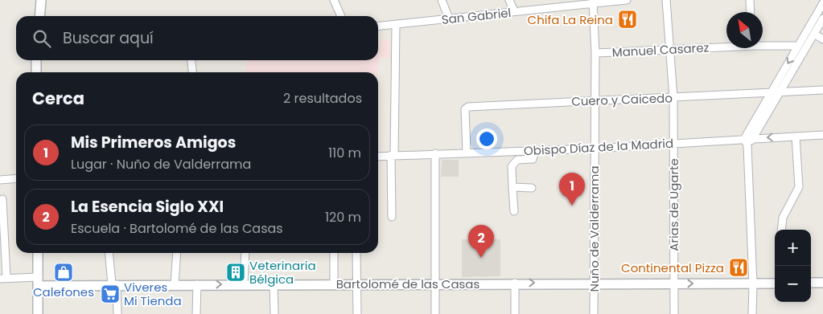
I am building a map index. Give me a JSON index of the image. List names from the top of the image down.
{
  "streets": {
    "street": [
      "San Gabriel",
      "Manuel Casarez",
      "Cuero y Caicedo",
      "Obispo Díaz de la Madrid",
      "Arias de Ugarte",
      "Nuño de Valderrama",
      "Bartolomé de las Casas"
    ]
  },
  "crossings": [
    ["San Gabriel", "Nuño de Valderrama"],
    ["Manuel Casarez", "Arias de Ugarte"],
    ["Manuel Casarez", "Nuño de Valderrama"],
    ["Cuero y Caicedo", "Obispo Díaz de la Madrid"],
    ["Cuero y Caicedo", "Arias de Ugarte"],
    ["Cuero y Caicedo", "Nuño de Valderrama"],
    ["Obispo Díaz de la Madrid", "Arias de Ugarte"],
    ["Obispo Díaz de la Madrid", "Nuño de Valderrama"],
    ["Arias de Ugarte", "Bartolomé de las Casas"],
    ["Nuño de Valderrama", "Bartolomé de las Casas"]
  ],
  "places": {
    "restaurant": ["Chifa La Reina", "Continental Pizza"],
    "shop": ["Calefones"],
    "building": ["Veterinaria Bélgica"],
    "supermarket": ["Viveres Mi Tienda"]
  },
  "north": "top left",
  "page": {
    "search": "Buscar aquí",
    "heading": ["Cerca", "2 resultados"],
    "list": [
      {
        "mark": "1",
        "name": "Mis Primeros Amigos",
        "note": "Lugar · Nuño de Valderrama",
        "value": "110 m"
      },
      {
        "mark": "2",
        "name": "La Esencia Siglo XXI",
        "note": "Escuela · Bartolomé de las Casas",
        "value": "120 m"
      }
    ],
    "pins": ["1", "2"],
    "map_buttons": ["+", "−"]
  }
}
